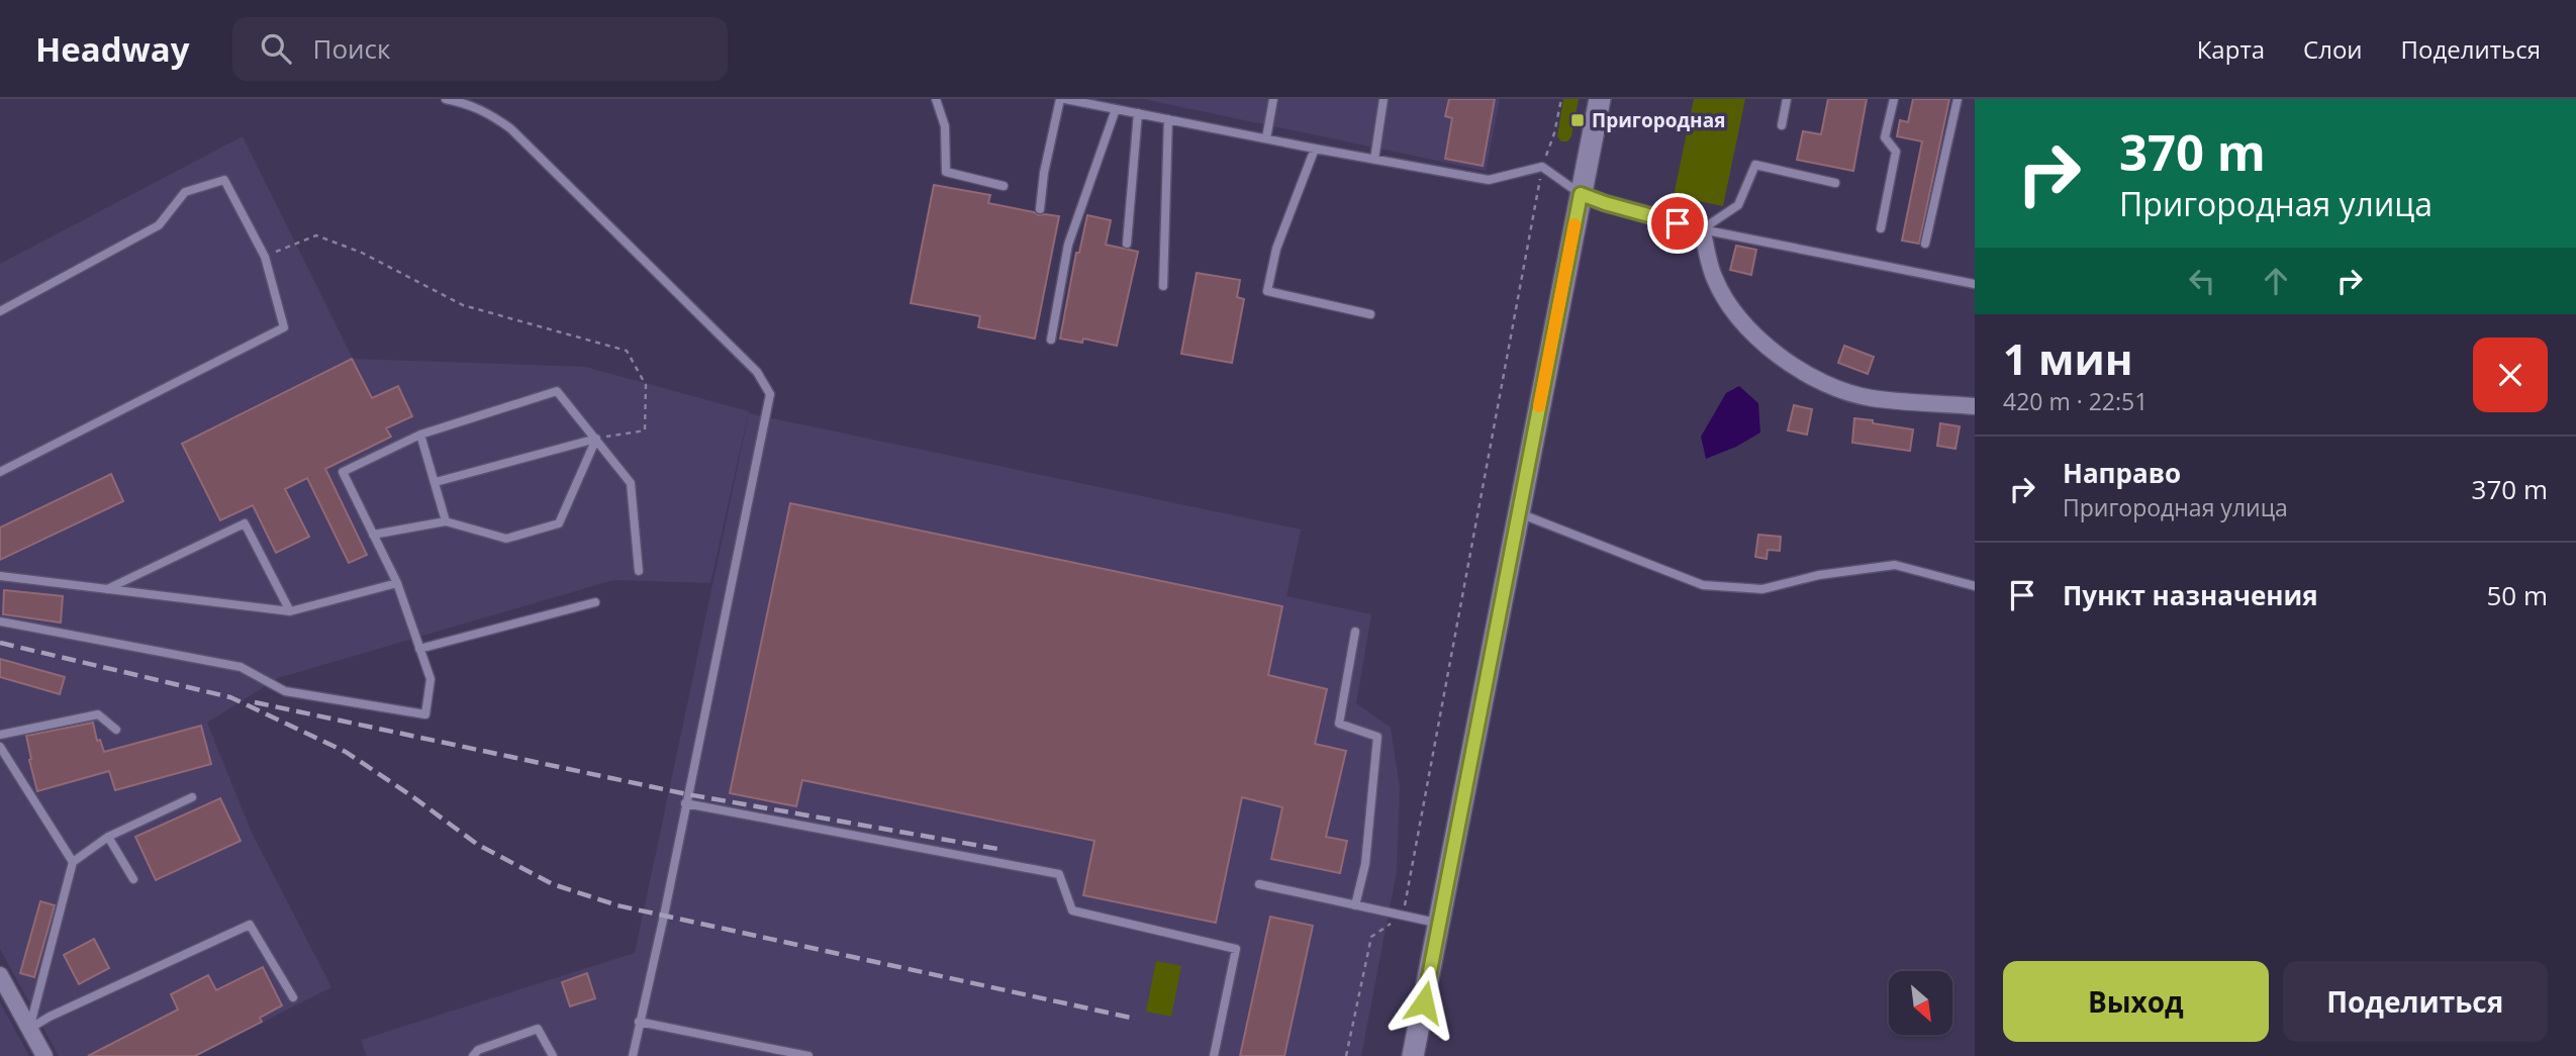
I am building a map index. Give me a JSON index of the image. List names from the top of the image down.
{
  "places": {
    "transit": ["Пригородная"]
  },
  "north": "bottom right",
  "page": {
    "header": "Headway",
    "search": "Поиск",
    "nav": ["Карта", "Слои", "Поделиться"],
    "turn": ["370 m", "Пригородная улица"],
    "heading": ["1 мин", "420 m · 22:51"],
    "list": [
      {
        "name": "Направо",
        "note": "Пригородная улица",
        "value": "370 m"
      },
      {
        "name": "Пункт назначения",
        "value": "50 m"
      }
    ],
    "buttons": ["Выход", "Поделиться"]
  }
}
